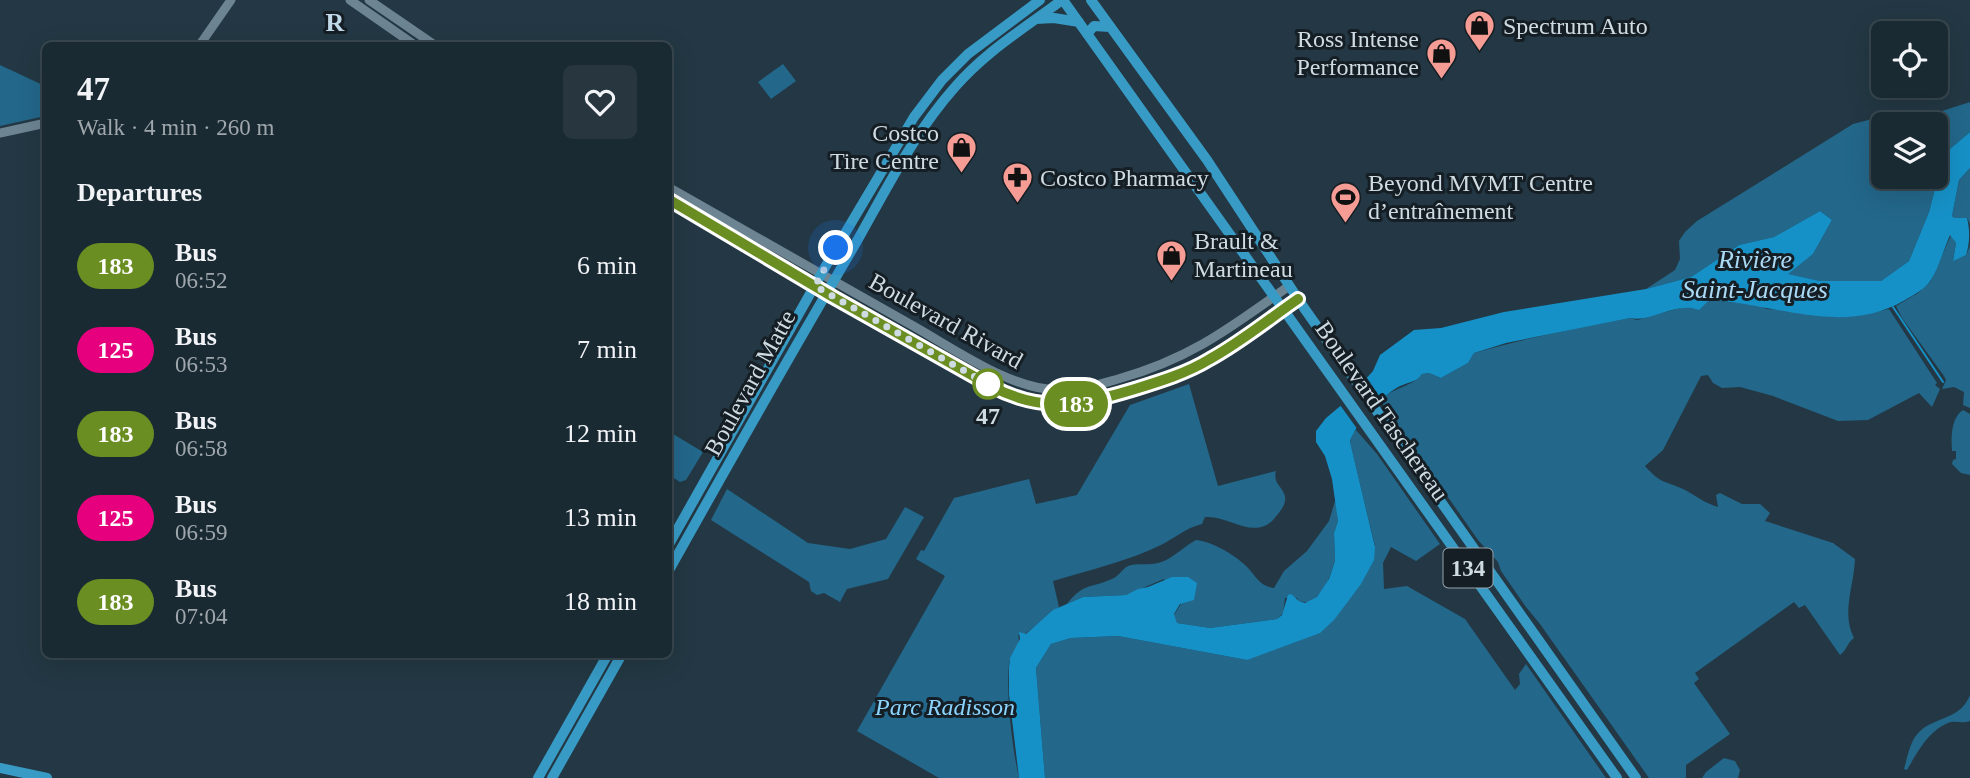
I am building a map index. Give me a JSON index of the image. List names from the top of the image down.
{
  "streets": {
    "main road": ["Boulevard Matte", "Boulevard Taschereau", "134"],
    "street": ["Boulevard Rivard"]
  },
  "crossings": [
    ["Boulevard Rivard", "Boulevard Matte"],
    ["Boulevard Rivard", "Boulevard Taschereau"],
    ["Boulevard Matte", "Boulevard Taschereau"]
  ],
  "districts": ["R"],
  "water": ["Rivière Saint-Jacques"],
  "parks": ["Parc Radisson"],
  "places": {
    "shop": [
      "Spectrum Auto",
      "Ross Intense Performance",
      "Costco Tire Centre",
      "Brault & Martineau"
    ],
    "pharmacy": ["Costco Pharmacy"],
    "sports": ["Beyond MVMT Centre d’entraînement"],
    "other": ["47"]
  },
  "lines": ["bus line 183"],
  "page": {
    "on_map": "183",
    "heading": [
      ["47", "Walk · 4 min · 260 m"],
      "Departures"
    ],
    "list": [
      {
        "mark": "183",
        "name": "Bus",
        "note": "06:52",
        "value": "6 min"
      },
      {
        "mark": "125",
        "name": "Bus",
        "note": "06:53",
        "value": "7 min"
      },
      {
        "mark": "183",
        "name": "Bus",
        "note": "06:58",
        "value": "12 min"
      },
      {
        "mark": "125",
        "name": "Bus",
        "note": "06:59",
        "value": "13 min"
      },
      {
        "mark": "183",
        "name": "Bus",
        "note": "07:04",
        "value": "18 min"
      }
    ]
  }
}
